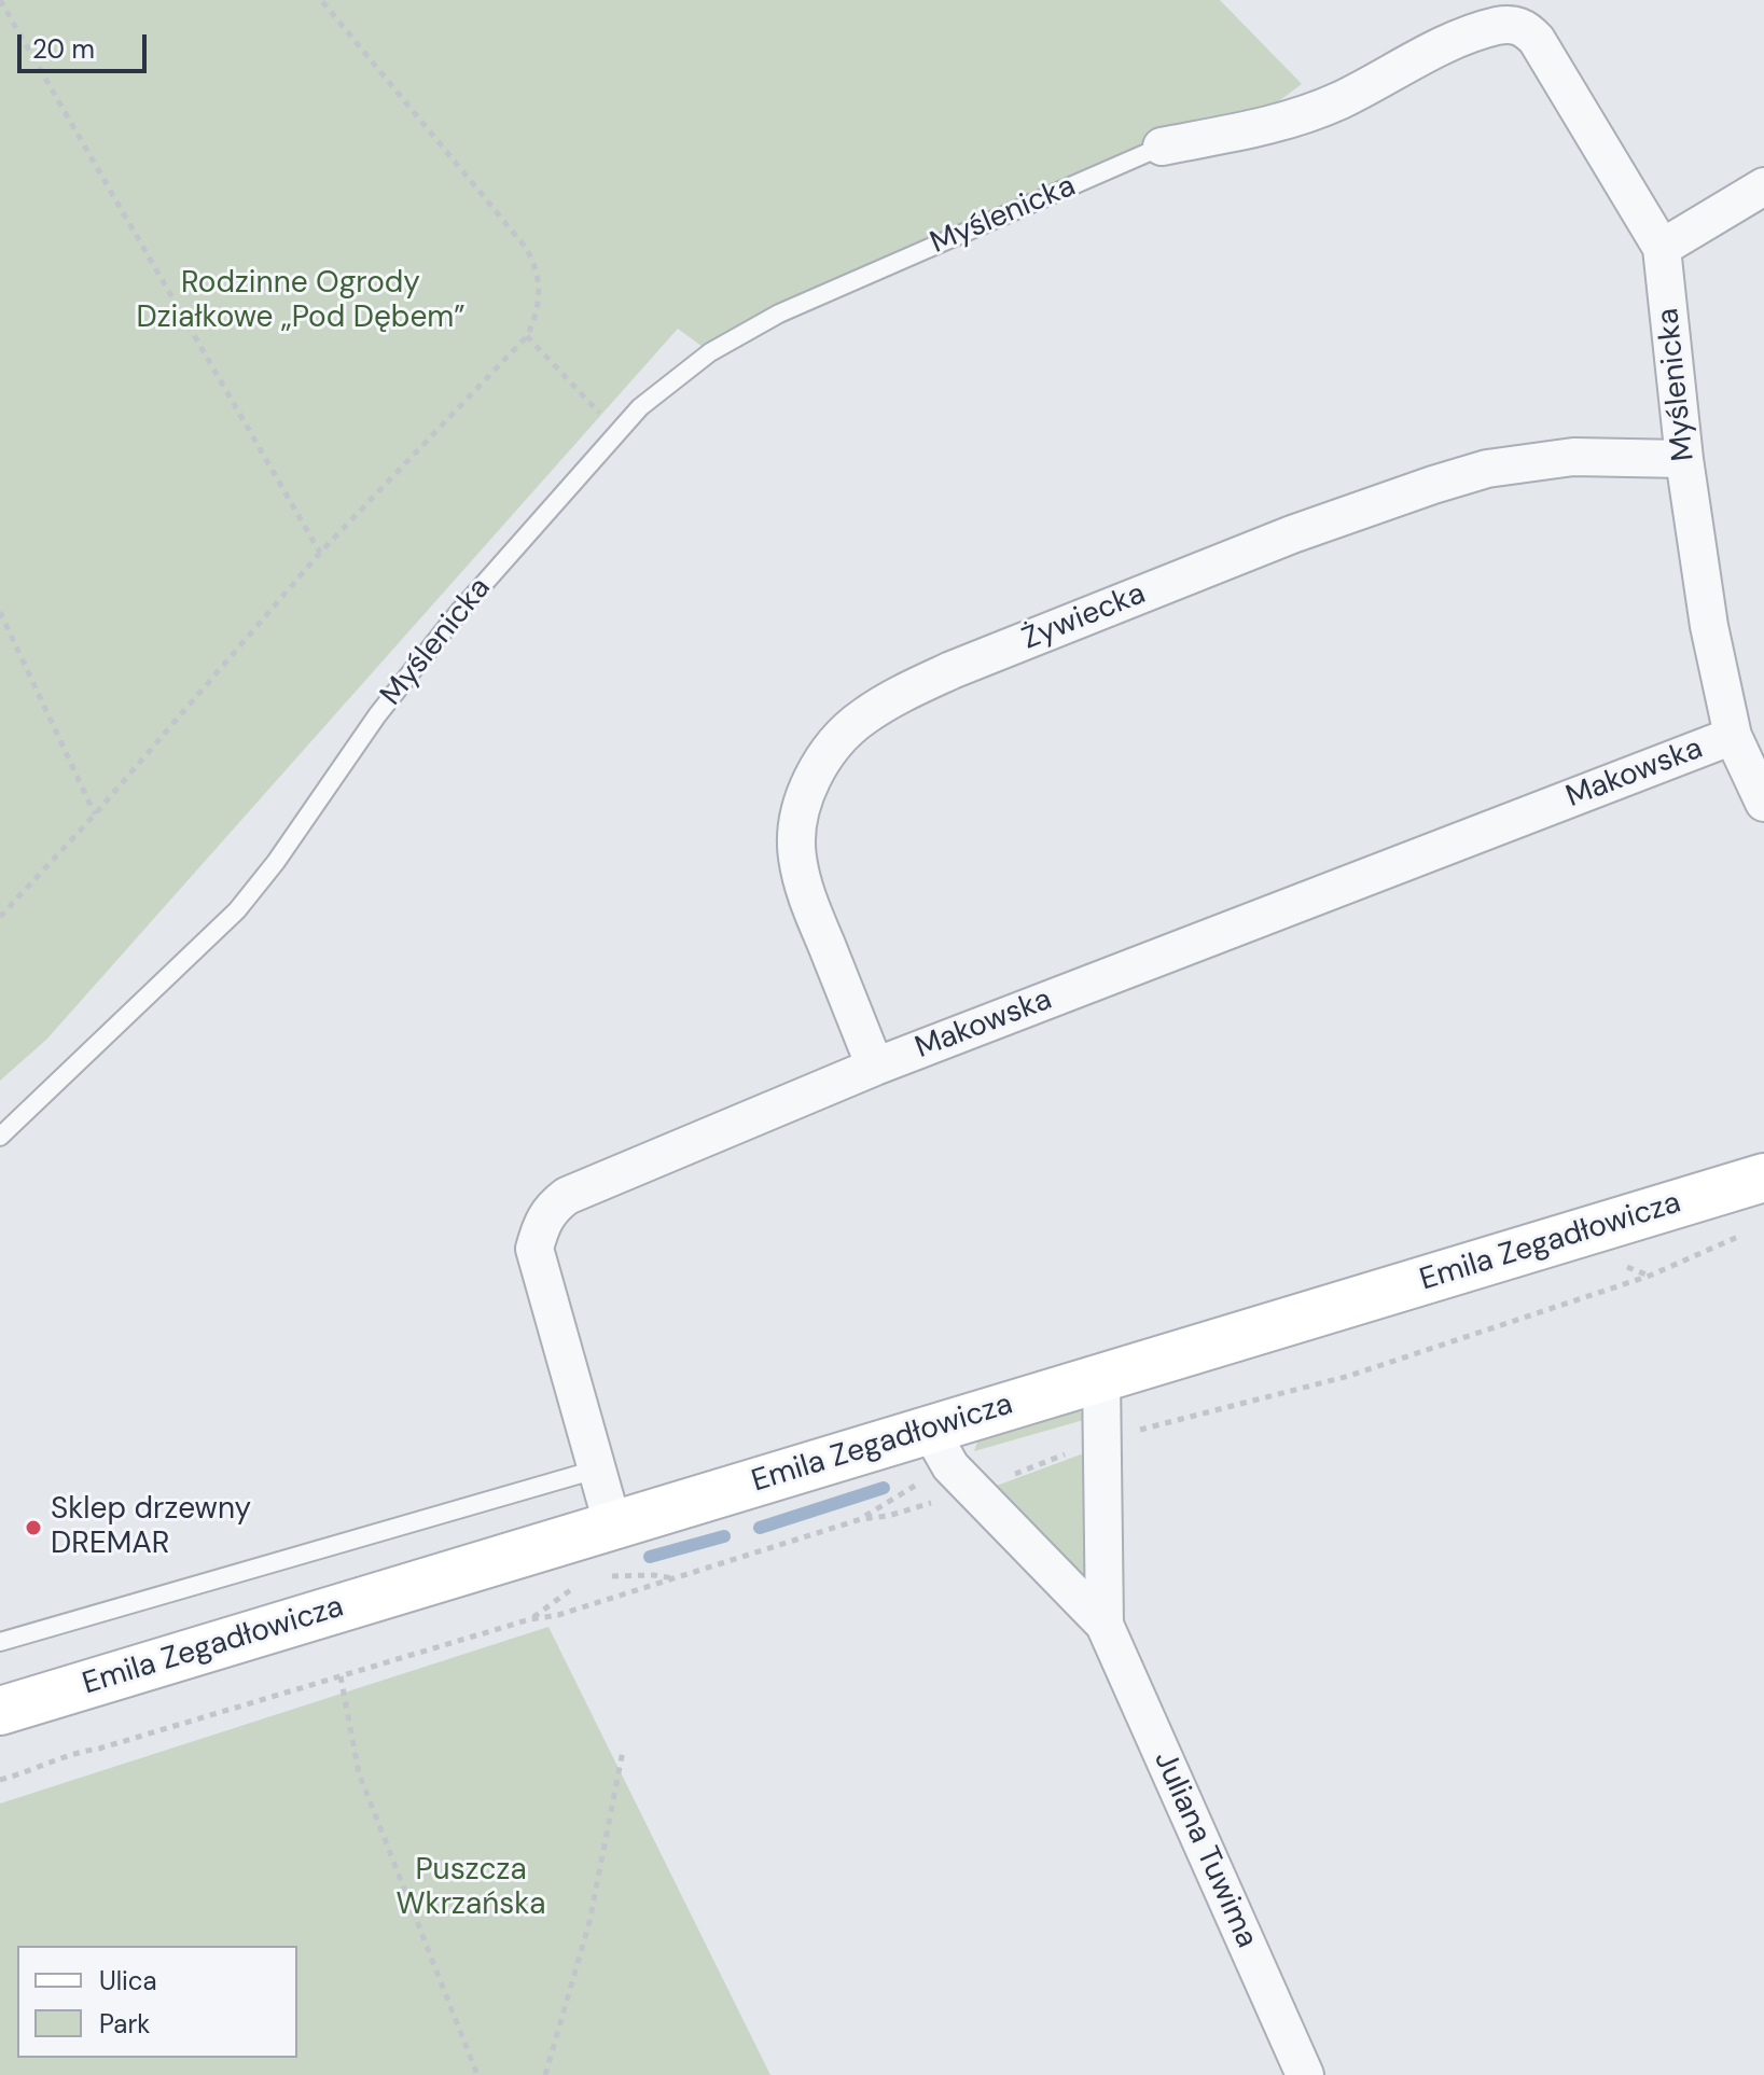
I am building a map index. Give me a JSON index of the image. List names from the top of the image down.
{
  "streets": {
    "main road": ["Emila Zegadłowicza"],
    "street": [
      "Myślenicka",
      "Żywiecka",
      "Makowska",
      "Juliana Tuwima"
    ]
  },
  "crossings": [
    ["Myślenicka", "Żywiecka"],
    ["Myślenicka", "Makowska"],
    ["Żywiecka", "Makowska"],
    ["Makowska", "Emila Zegadłowicza"],
    ["Emila Zegadłowicza", "Juliana Tuwima"]
  ],
  "parks": ["Rodzinne Ogrody Działkowe „Pod Dębem”", "Puszcza Wkrzańska"],
  "places": ["Sklep drzewny DREMAR"],
  "legend": ["Ulica", "Park"],
  "scale_bar": "20 m"
}
